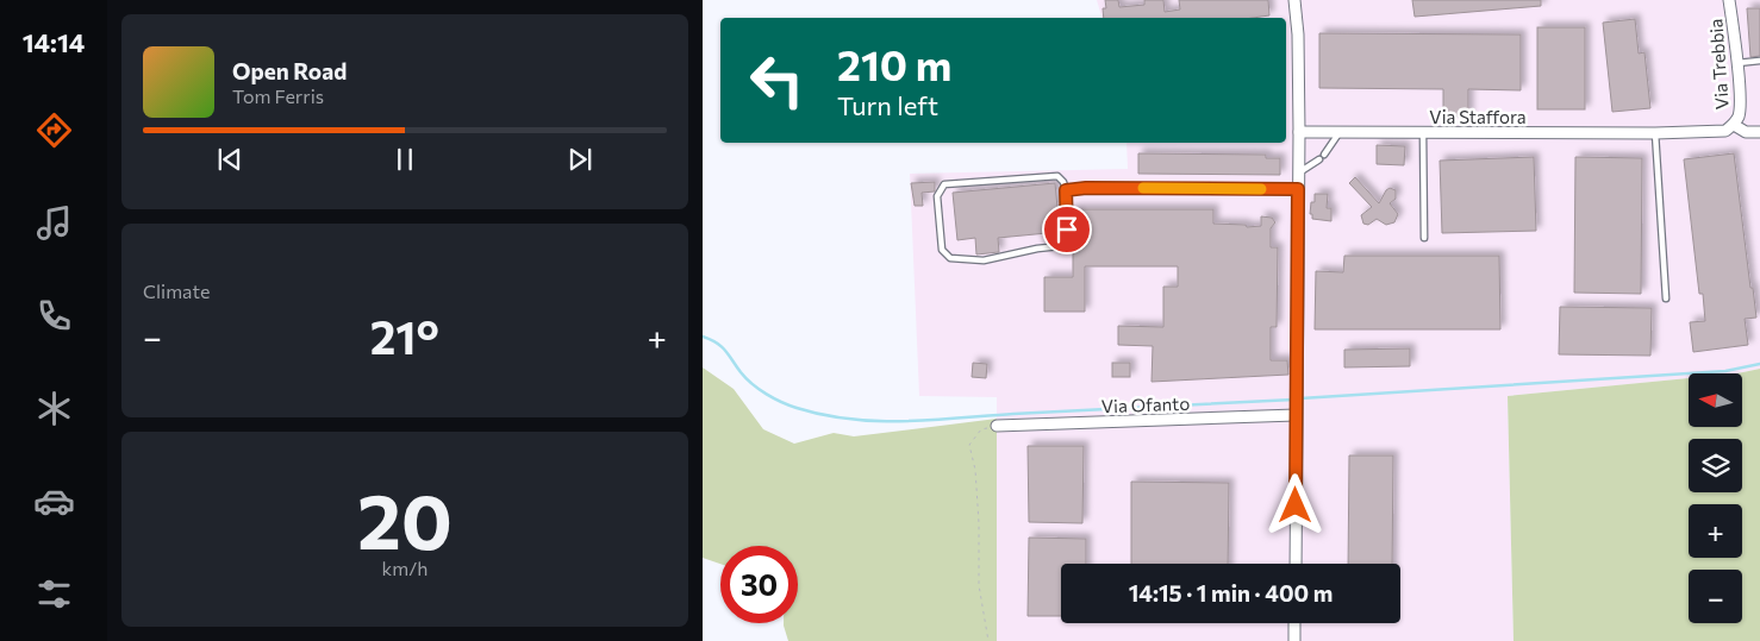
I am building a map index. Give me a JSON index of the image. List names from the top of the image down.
{
  "streets": {
    "street": ["Via Trebbia", "Via Staffora", "Via Ofanto"]
  },
  "crossings": [
    ["Via Trebbia", "Via Staffora"]
  ],
  "north": "left",
  "page": {
    "tabs": "14:14",
    "turn": ["210 m", "Turn left"],
    "song": ["Open Road", "Tom Ferris"],
    "tile": [
      "Climate",
      ["20", "km/h"]
    ],
    "heat": ["−", "21°", "+"],
    "map_buttons": ["+", "−"],
    "limit": "30",
    "trip": "14:15 · 1 min · 400 m"
  }
}
